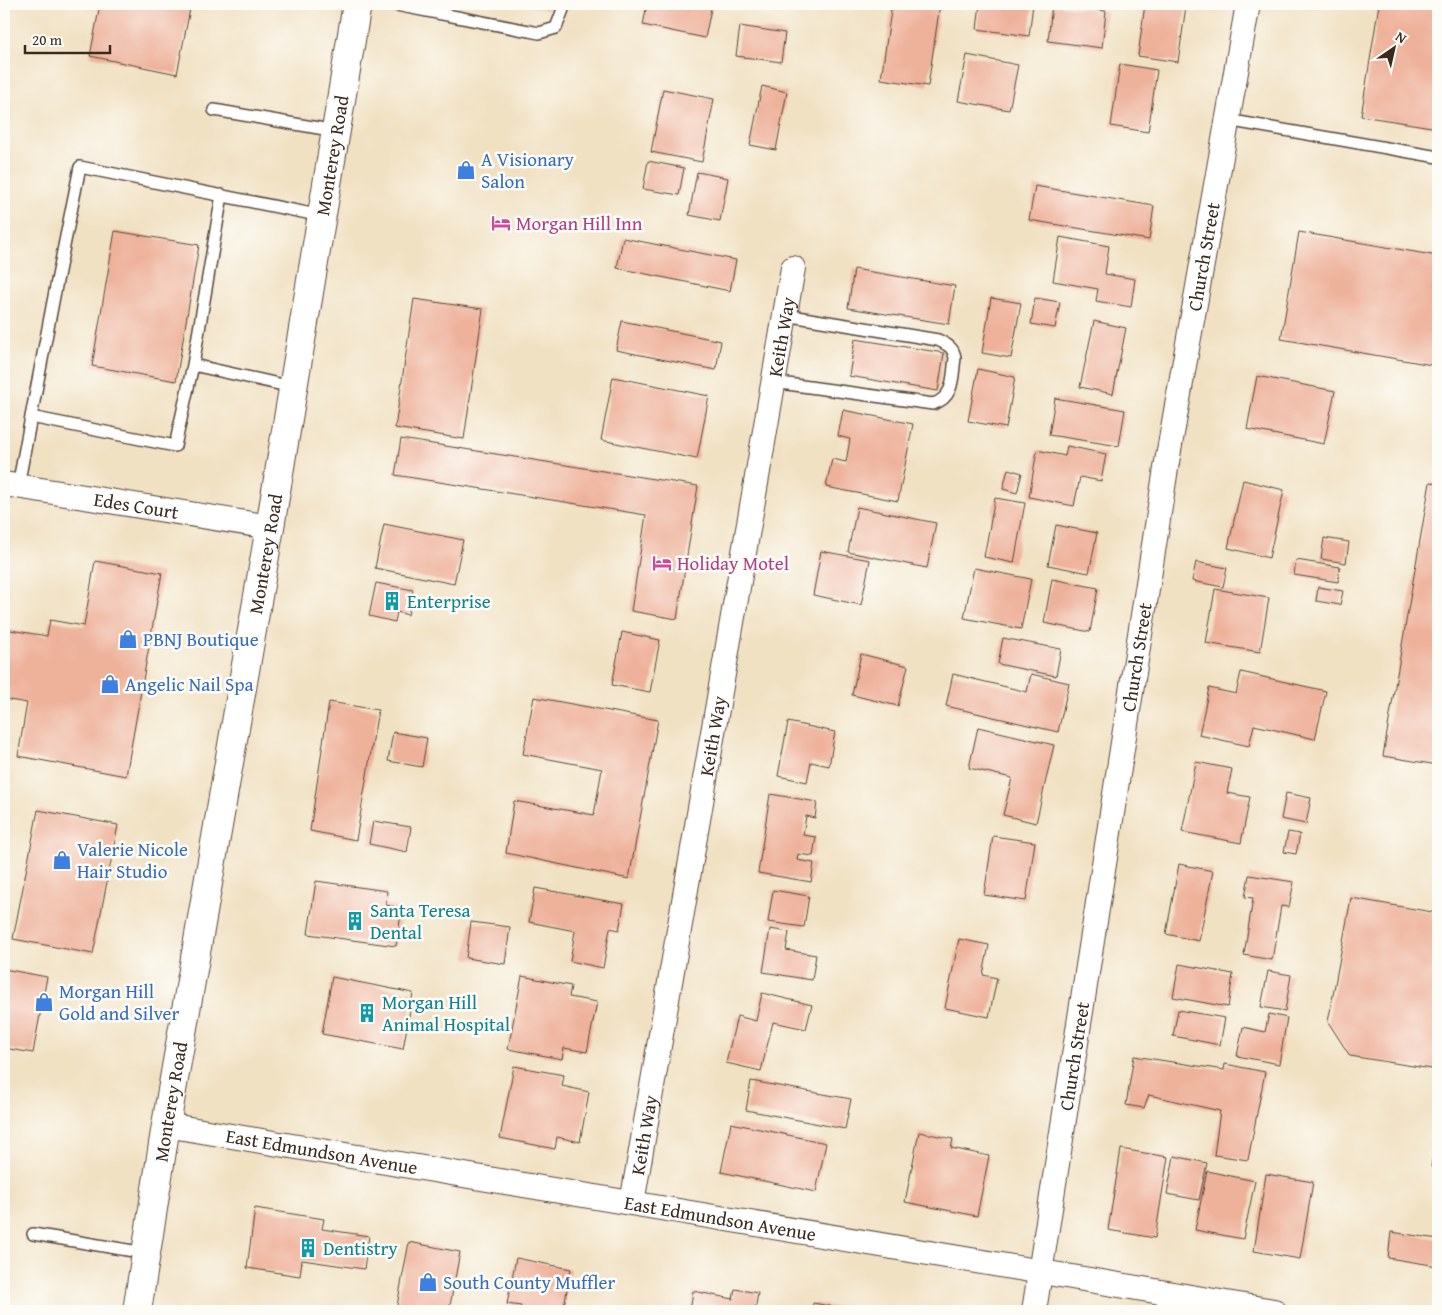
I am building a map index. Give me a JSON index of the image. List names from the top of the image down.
{
  "streets": {
    "main road": ["Monterey Road"],
    "street": [
      "Church Street",
      "Keith Way",
      "Edes Court",
      "East Edmundson Avenue"
    ]
  },
  "crossings": [
    ["Monterey Road", "Edes Court"],
    ["Monterey Road", "East Edmundson Avenue"],
    ["Church Street", "East Edmundson Avenue"],
    ["Keith Way", "East Edmundson Avenue"]
  ],
  "places": {
    "shop": [
      "A Visionary Salon",
      "PBNJ Boutique",
      "Angelic Nail Spa",
      "Valerie Nicole Hair Studio",
      "Morgan Hill Gold and Silver",
      "South County Muffler"
    ],
    "hotel": ["Morgan Hill Inn", "Holiday Motel"],
    "building": [
      "Enterprise",
      "Santa Teresa Dental",
      "Morgan Hill Animal Hospital",
      "Dentistry"
    ]
  },
  "scale_bar": "20 m",
  "north": "top right"
}
